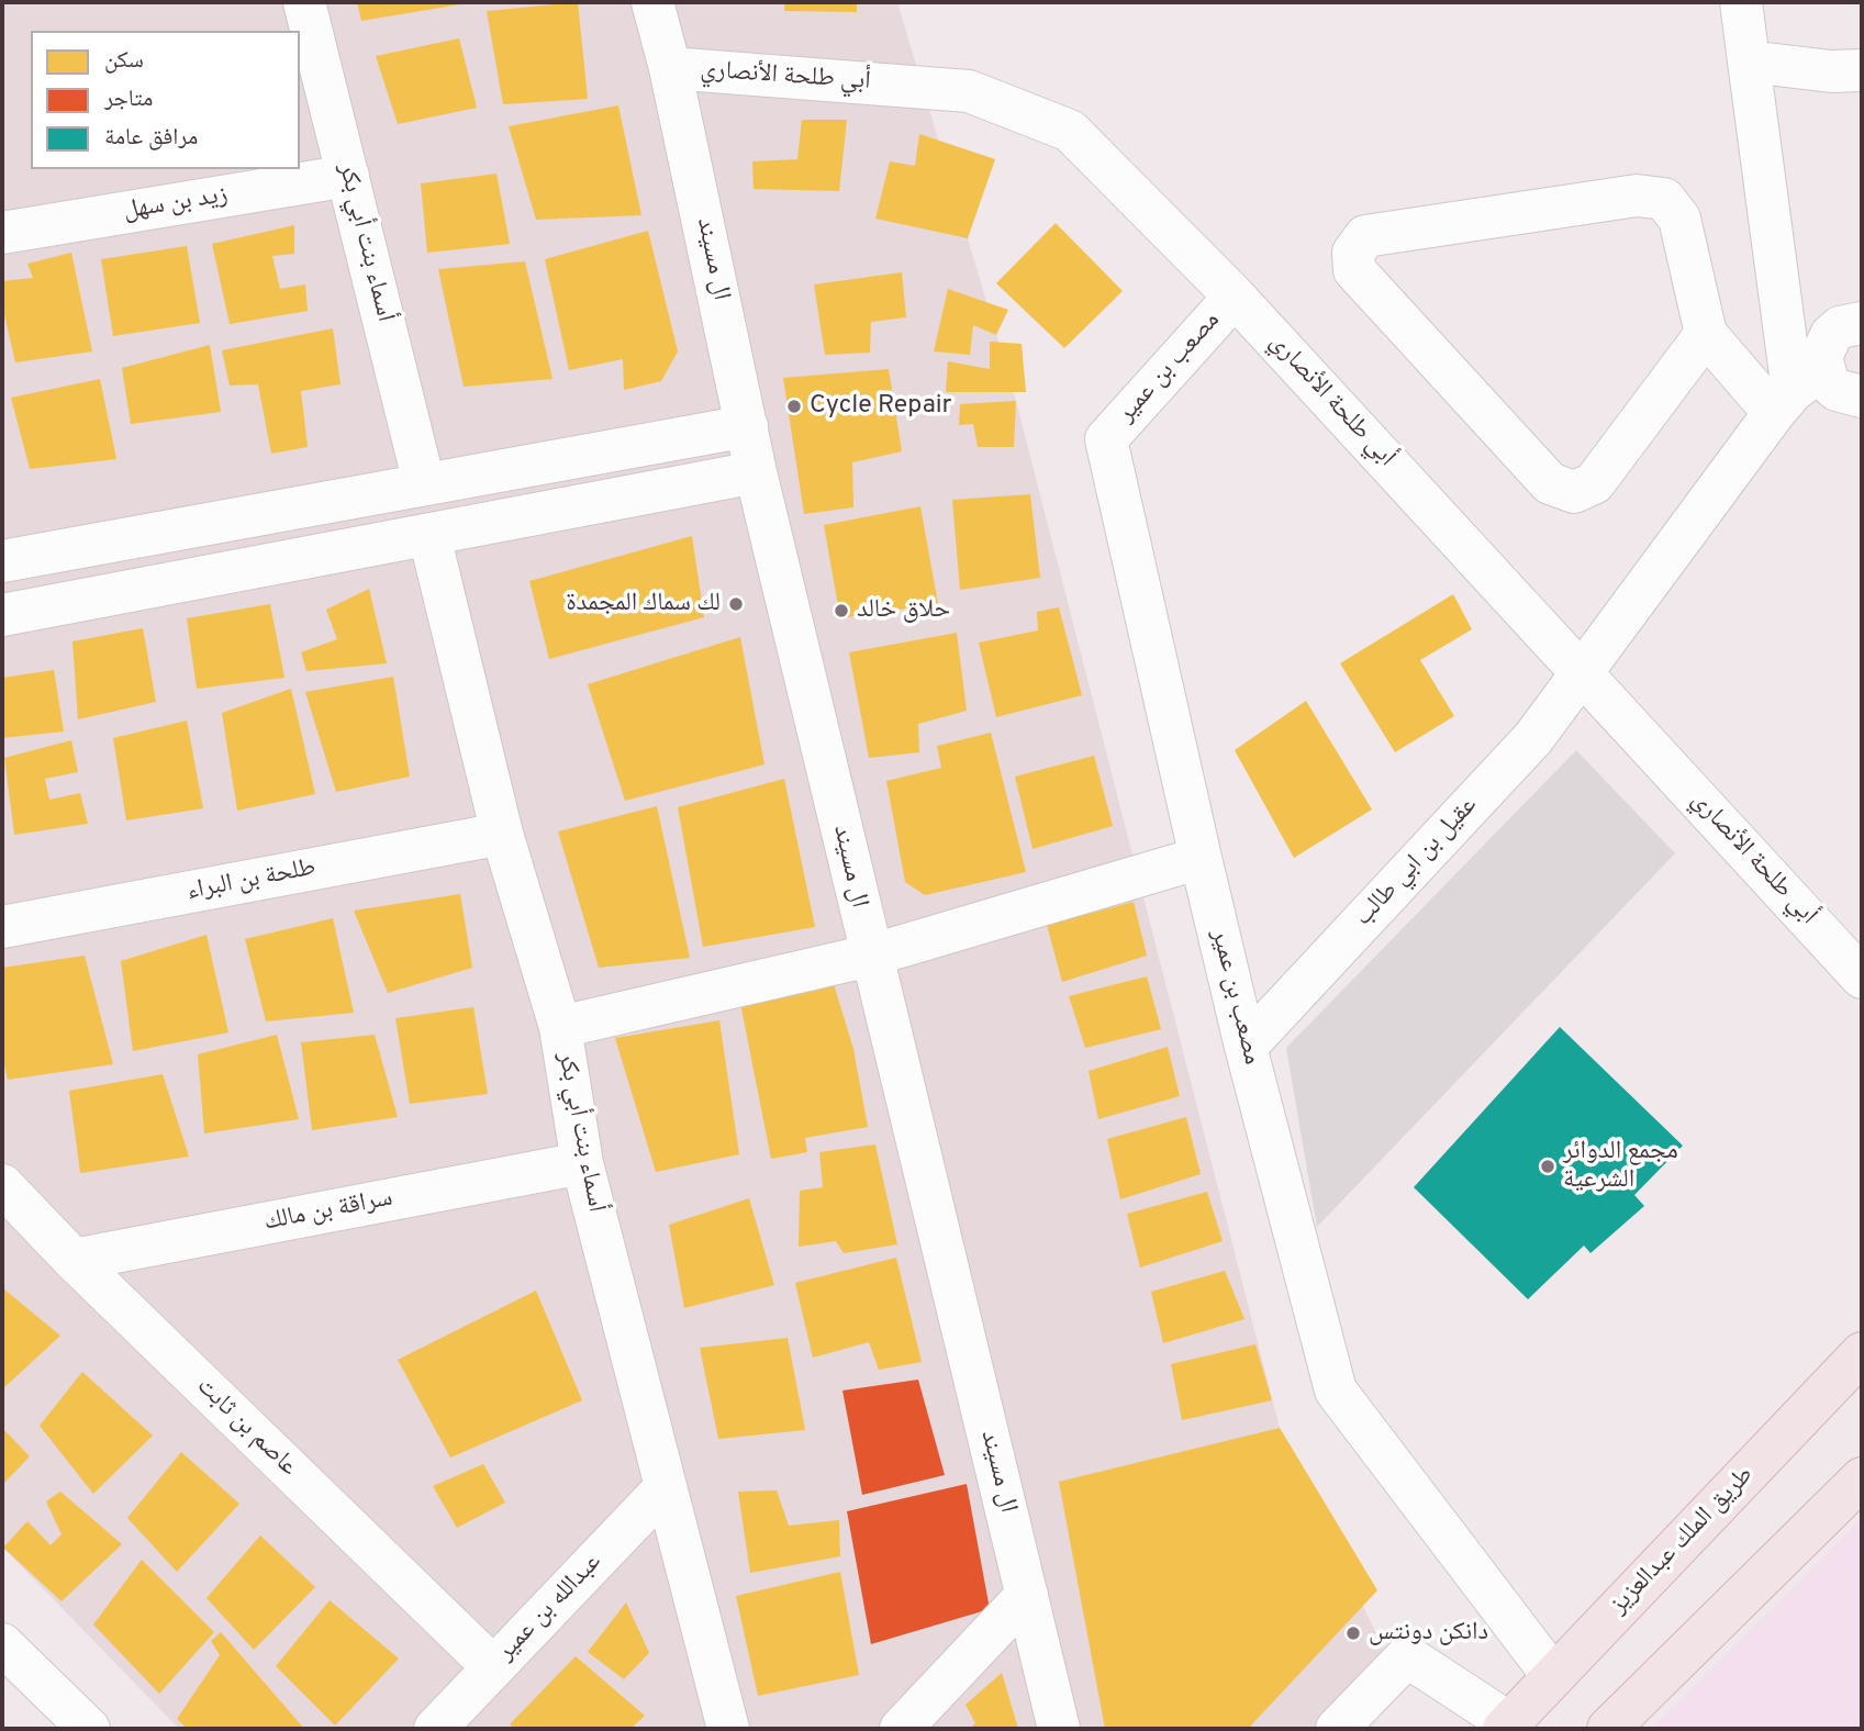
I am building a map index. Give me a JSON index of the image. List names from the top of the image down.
{
  "streets": {
    "main road": ["طريق الملك عبدالعزيز"],
    "street": [
      "أبي طلحة الأنصاري",
      "زيد بن سهل",
      "أسماء بنت أبي بكر",
      "ال مسيند",
      "مصعب بن عمير",
      "عقيل بن ابي طالب",
      "طلحة بن البراء",
      "سراقة بن مالك",
      "عاصم بن ثابت",
      "عبدالله بن عمير"
    ]
  },
  "crossings": [
    ["أبي طلحة الأنصاري", "ال مسيند"],
    ["أبي طلحة الأنصاري", "مصعب بن عمير"],
    ["أبي طلحة الأنصاري", "عقيل بن ابي طالب"],
    ["زيد بن سهل", "أسماء بنت أبي بكر"],
    ["أسماء بنت أبي بكر", "طلحة بن البراء"],
    ["أسماء بنت أبي بكر", "سراقة بن مالك"],
    ["أسماء بنت أبي بكر", "عبدالله بن عمير"],
    ["مصعب بن عمير", "عقيل بن ابي طالب"],
    ["مصعب بن عمير", "طريق الملك عبدالعزيز"],
    ["سراقة بن مالك", "عاصم بن ثابت"],
    ["عاصم بن ثابت", "عبدالله بن عمير"]
  ],
  "places": [
    "Cycle Repair",
    "لك سماك المجمدة",
    "حلاق خالد",
    "مجمع الدوائر الشرعية",
    "دانكن دونتس"
  ],
  "legend": ["سكن", "متاجر", "مرافق عامة"]
}
